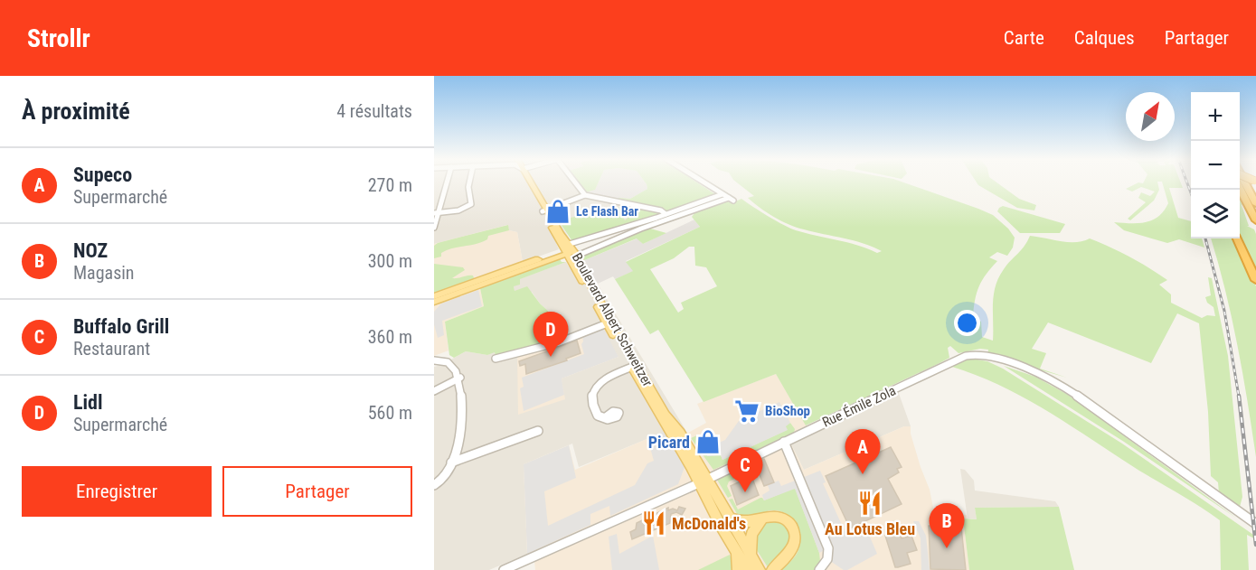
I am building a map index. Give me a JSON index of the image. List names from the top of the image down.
{
  "streets": {
    "main road": ["Boulevard Albert Schweitzer"],
    "street": ["Rue Émile Zola"]
  },
  "crossings": [
    ["Boulevard Albert Schweitzer", "Rue Émile Zola"]
  ],
  "places": {
    "shop": ["Le Flash Bar", "Picard"],
    "supermarket": ["BioShop"],
    "restaurant": ["Au Lotus Bleu", "McDonald's"]
  },
  "north": "top right",
  "page": {
    "header": "Strollr",
    "nav": ["Carte", "Calques", "Partager"],
    "heading": ["À proximité", "4 résultats"],
    "map_buttons": ["+", "−"],
    "list": [
      {
        "mark": "A",
        "name": "Supeco",
        "note": "Supermarché",
        "value": "270 m"
      },
      {
        "mark": "B",
        "name": "NOZ",
        "note": "Magasin",
        "value": "300 m"
      },
      {
        "mark": "C",
        "name": "Buffalo Grill",
        "note": "Restaurant",
        "value": "360 m"
      },
      {
        "mark": "D",
        "name": "Lidl",
        "note": "Supermarché",
        "value": "560 m"
      }
    ],
    "pins": [
      "D",
      "A",
      "C",
      "B"
    ],
    "buttons": ["Enregistrer", "Partager"]
  }
}
